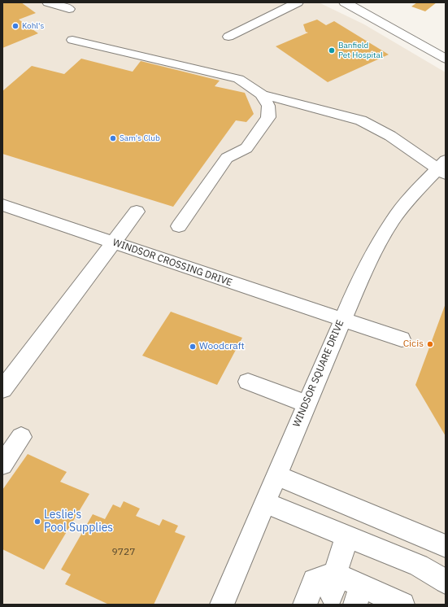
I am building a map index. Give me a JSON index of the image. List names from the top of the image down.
{
  "streets": {
    "street": ["WINDSOR CROSSING DRIVE", "WINDSOR SQUARE DRIVE"]
  },
  "crossings": [
    ["WINDSOR CROSSING DRIVE", "WINDSOR SQUARE DRIVE"]
  ],
  "places": [
    "Kohl's",
    "Banfield Pet Hospital",
    "Sam's Club",
    "Cicis",
    "Woodcraft",
    "Leslie's Pool Supplies"
  ],
  "house_numbers": ["9727"]
}
